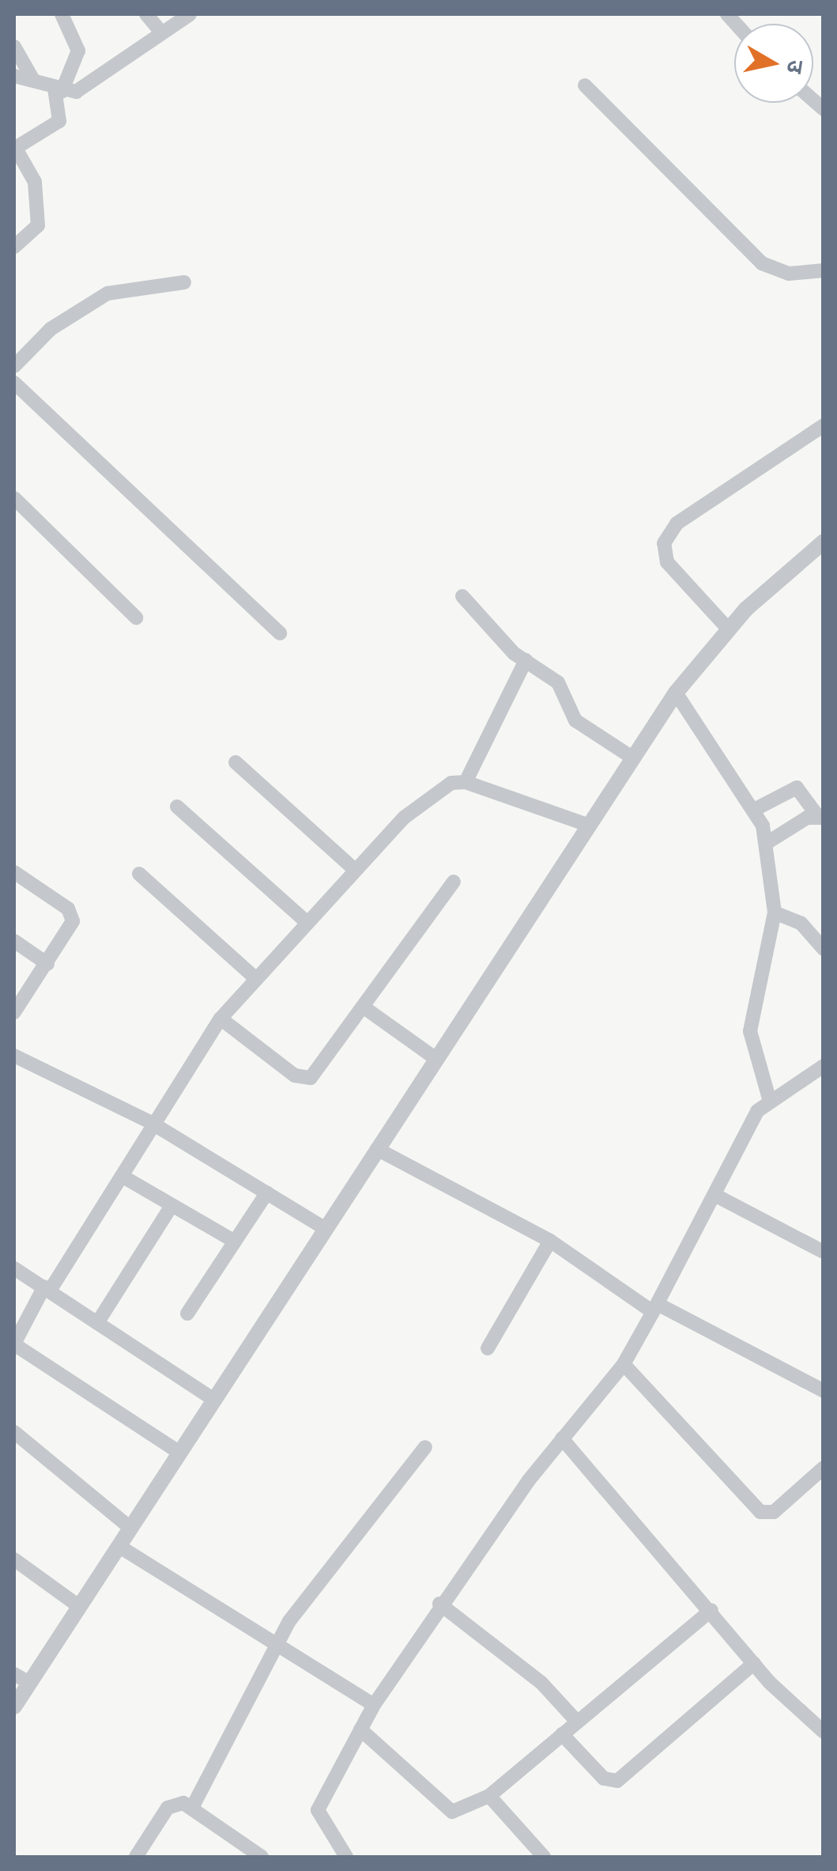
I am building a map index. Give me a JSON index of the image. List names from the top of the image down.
{
  "north": "right"
}
